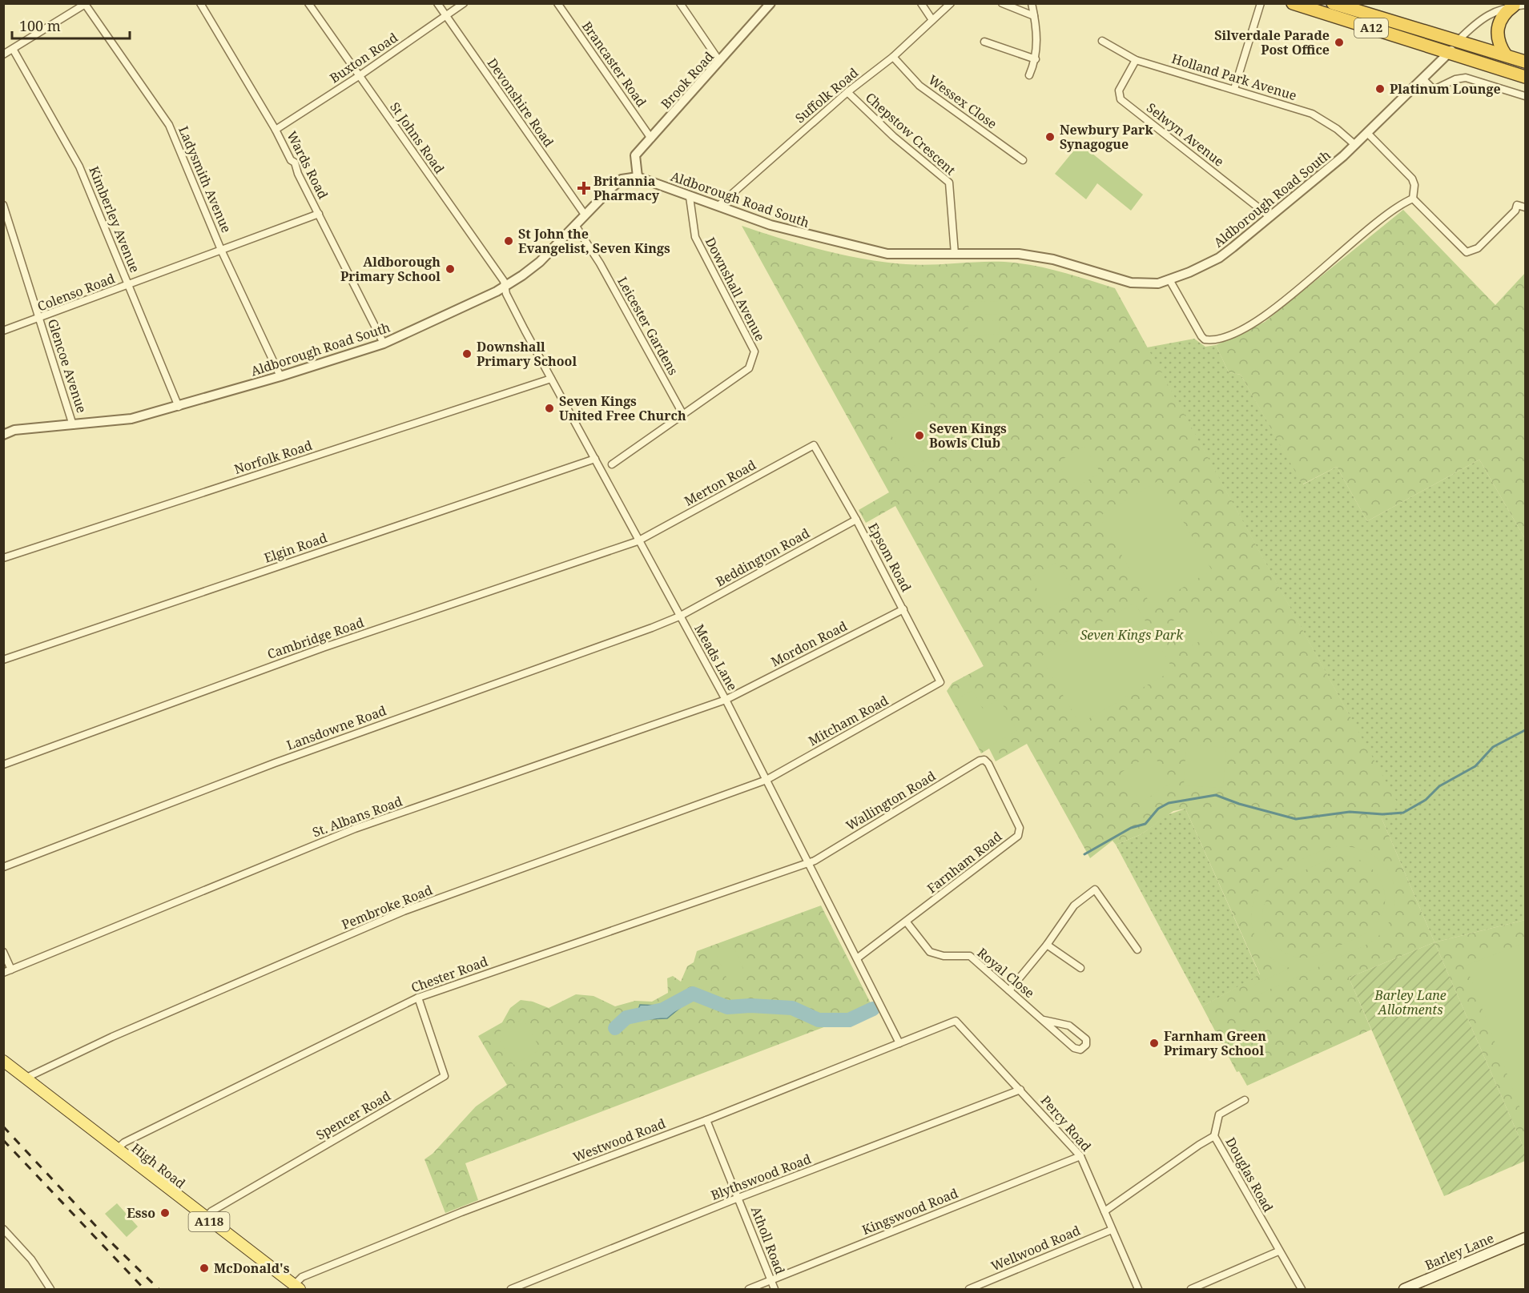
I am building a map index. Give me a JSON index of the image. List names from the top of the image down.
{
  "streets": {
    "highway": ["A12"],
    "main road": ["High Road", "A118", "Barley Lane"],
    "street": [
      "Buxton Road",
      "Brancaster Road",
      "Holland Park Avenue",
      "Brook Road",
      "Suffolk Road",
      "Wessex Close",
      "Devonshire Road",
      "Chepstow Crescent",
      "Selwyn Avenue",
      "St Johns Road",
      "Wards Road",
      "Ladysmith Avenue",
      "Aldborough Road South",
      "Kimberley Avenue",
      "Downshall Avenue",
      "Colenso Road",
      "Leicester Gardens",
      "Glencoe Avenue",
      "Norfolk Road",
      "Merton Road",
      "Elgin Road",
      "Beddington Road",
      "Epsom Road",
      "Cambridge Road",
      "Mordon Road",
      "Meads Lane",
      "Mitcham Road",
      "Lansdowne Road",
      "Wallington Road",
      "St. Albans Road",
      "Farnham Road",
      "Pembroke Road",
      "Royal Close",
      "Chester Road",
      "Spencer Road",
      "Percy Road",
      "Westwood Road",
      "Douglas Road",
      "Blythswood Road",
      "Kingswood Road",
      "Atholl Road",
      "Wellwood Road"
    ]
  },
  "crossings": [
    ["A12", "Aldborough Road South"],
    ["Buxton Road", "Devonshire Road"],
    ["Buxton Road", "St Johns Road"],
    ["Buxton Road", "Wards Road"],
    ["Brancaster Road", "Brook Road"],
    ["Holland Park Avenue", "Selwyn Avenue"],
    ["Holland Park Avenue", "Aldborough Road South"],
    ["Brook Road", "Aldborough Road South"],
    ["Suffolk Road", "Wessex Close"],
    ["Suffolk Road", "Chepstow Crescent"],
    ["Suffolk Road", "Aldborough Road South"],
    ["Devonshire Road", "Aldborough Road South"],
    ["Chepstow Crescent", "Aldborough Road South"],
    ["Selwyn Avenue", "Aldborough Road South"],
    ["St Johns Road", "Aldborough Road South"],
    ["St Johns Road", "Meads Lane"],
    ["Wards Road", "Aldborough Road South"],
    ["Wards Road", "Colenso Road"],
    ["Ladysmith Avenue", "Aldborough Road South"],
    ["Ladysmith Avenue", "Colenso Road"],
    ["Aldborough Road South", "Kimberley Avenue"],
    ["Aldborough Road South", "Downshall Avenue"],
    ["Aldborough Road South", "Leicester Gardens"],
    ["Aldborough Road South", "Glencoe Avenue"],
    ["Aldborough Road South", "Meads Lane"],
    ["Kimberley Avenue", "Colenso Road"],
    ["Downshall Avenue", "Leicester Gardens"],
    ["Colenso Road", "Glencoe Avenue"],
    ["Norfolk Road", "Meads Lane"],
    ["Merton Road", "Epsom Road"],
    ["Merton Road", "Cambridge Road"],
    ["Merton Road", "Meads Lane"],
    ["Elgin Road", "Meads Lane"],
    ["Beddington Road", "Epsom Road"],
    ["Beddington Road", "Meads Lane"],
    ["Beddington Road", "Lansdowne Road"],
    ["Epsom Road", "Mordon Road"],
    ["Epsom Road", "Mitcham Road"],
    ["Cambridge Road", "Meads Lane"],
    ["Mordon Road", "Meads Lane"],
    ["Mordon Road", "St. Albans Road"],
    ["Meads Lane", "Mitcham Road"],
    ["Meads Lane", "Lansdowne Road"],
    ["Meads Lane", "Wallington Road"],
    ["Meads Lane", "St. Albans Road"],
    ["Meads Lane", "Farnham Road"],
    ["Meads Lane", "Pembroke Road"],
    ["Meads Lane", "Chester Road"],
    ["Meads Lane", "Westwood Road"],
    ["Mitcham Road", "Pembroke Road"],
    ["Wallington Road", "Farnham Road"],
    ["Wallington Road", "Chester Road"],
    ["Farnham Road", "Royal Close"],
    ["Pembroke Road", "High Road"],
    ["Chester Road", "Spencer Road"],
    ["Chester Road", "High Road"],
    ["Spencer Road", "High Road"],
    ["Percy Road", "Westwood Road"],
    ["Percy Road", "Douglas Road"],
    ["Percy Road", "Blythswood Road"],
    ["Percy Road", "Kingswood Road"],
    ["Percy Road", "Wellwood Road"],
    ["Westwood Road", "High Road"],
    ["Westwood Road", "Atholl Road"],
    ["Blythswood Road", "Atholl Road"],
    ["Kingswood Road", "Atholl Road"]
  ],
  "parks": ["Seven Kings Park", "Barley Lane Allotments"],
  "places": {
    "other": [
      "Silverdale Parade Post Office",
      "Platinum Lounge",
      "Newbury Park Synagogue",
      "St John the Evangelist, Seven Kings",
      "Aldborough Primary School",
      "Downshall Primary School",
      "Seven Kings United Free Church",
      "Seven Kings Bowls Club",
      "Farnham Green Primary School",
      "Esso",
      "McDonald's"
    ],
    "health": ["Britannia Pharmacy"]
  },
  "scale_bar": "100 m"
}
